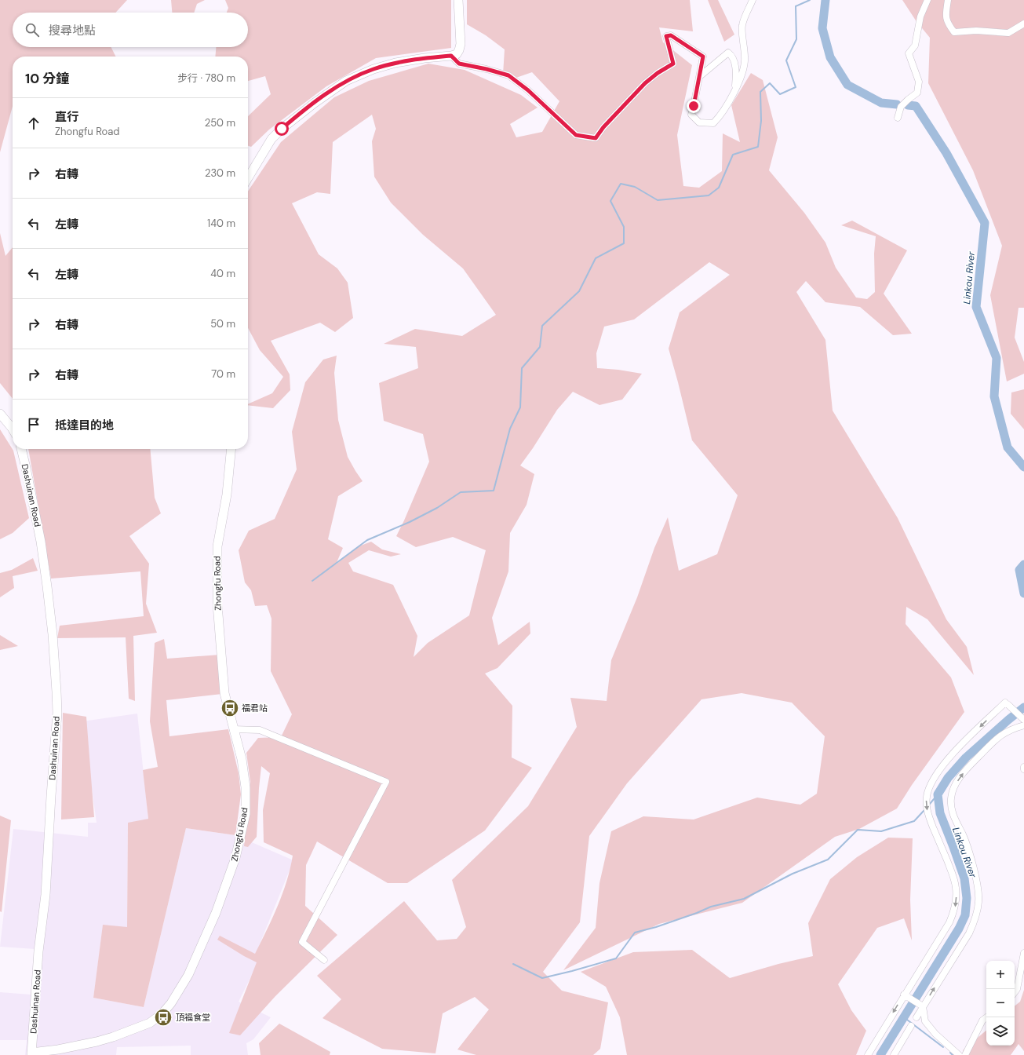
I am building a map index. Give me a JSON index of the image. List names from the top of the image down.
{
  "streets": {
    "street": ["Dashuinan Road", "Zhongfu Road"]
  },
  "crossings": [
    ["Dashuinan Road", "Zhongfu Road"]
  ],
  "water": ["Linkou River"],
  "places": {
    "bus stop": ["福君站", "頂福食堂"]
  },
  "page": {
    "search": "搜尋地點",
    "heading": ["10 分鐘", "步行 · 780 m"],
    "list": [
      ["直行", "Zhongfu Road", "250 m"],
      ["右轉", "230 m"],
      ["左轉", "140 m"],
      ["左轉", "40 m"],
      ["右轉", "50 m"],
      ["右轉", "70 m"],
      "抵達目的地"
    ],
    "map_buttons": ["+", "−"]
  }
}
